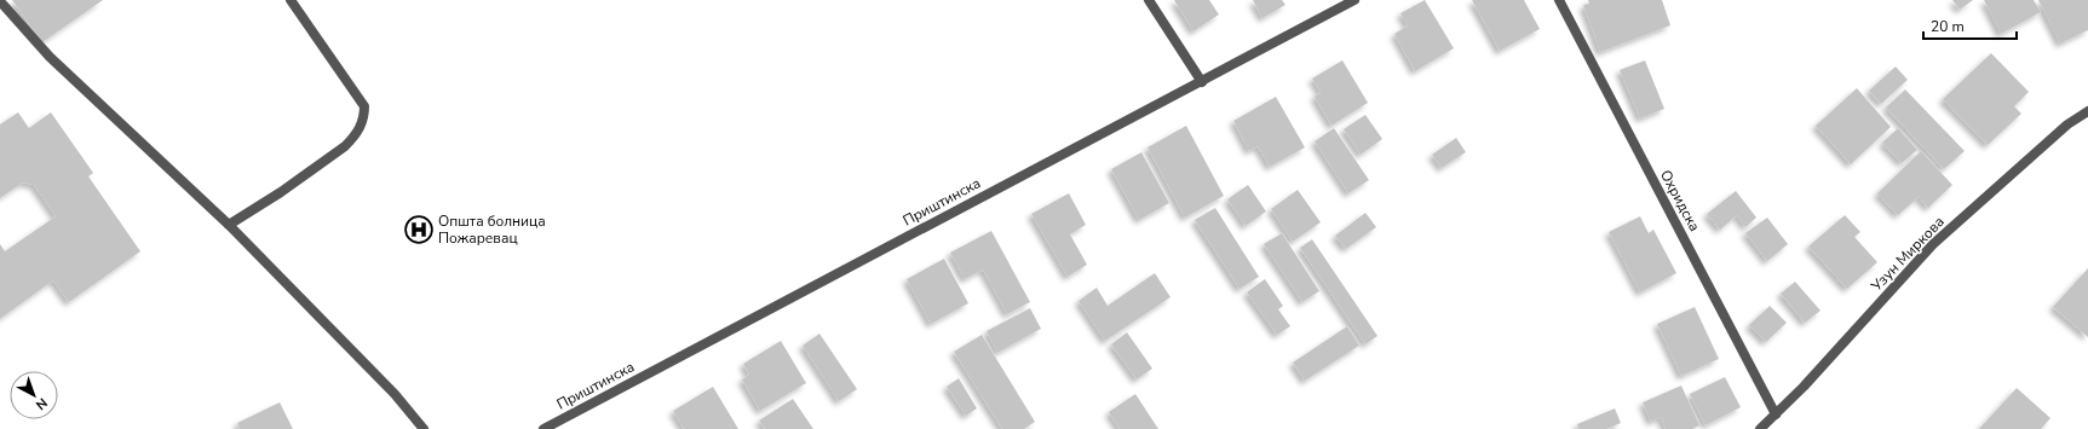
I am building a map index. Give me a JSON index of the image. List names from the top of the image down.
{
  "streets": {
    "street": ["Охридска", "Приштинска", "Узун Миркова"]
  },
  "crossings": [
    ["Охридска", "Узун Миркова"]
  ],
  "places": {
    "hospital": ["Општа болница Пожаревац"]
  },
  "scale_bar": "20 m",
  "north": "bottom right"
}
